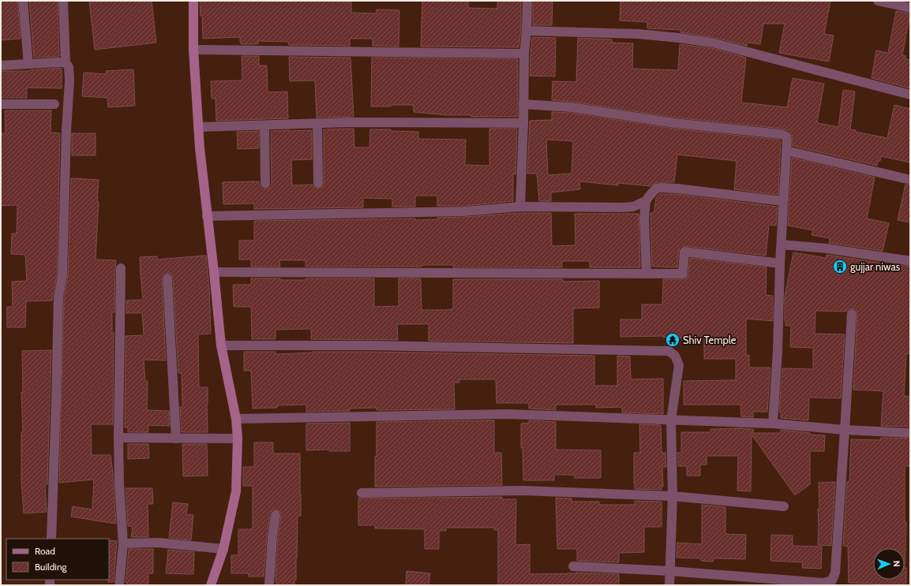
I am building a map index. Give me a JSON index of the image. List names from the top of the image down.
{
  "places": {
    "building": ["gujjar niwas"],
    "temple": ["Shiv Temple"]
  },
  "legend": ["Road", "Building"],
  "north": "right"
}
